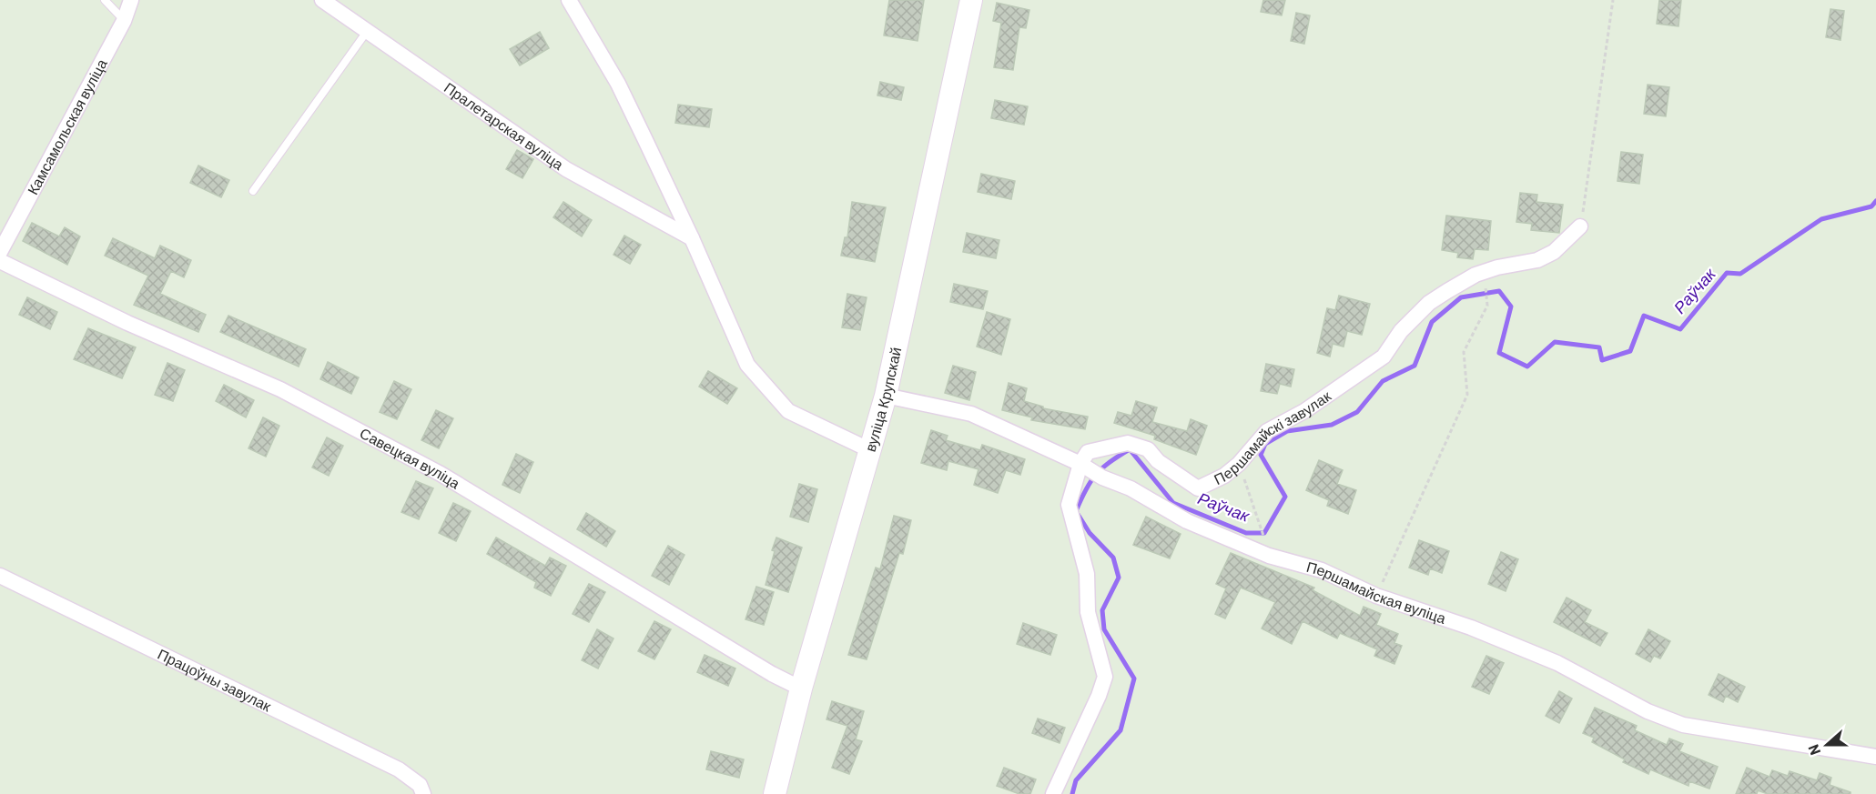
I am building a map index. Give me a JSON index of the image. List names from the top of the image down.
{
  "streets": {
    "street": [
      "Пралетарская вуліца",
      "Камсамольская вуліца",
      "вуліца Крупскай",
      "Першамайскі завулак",
      "Савецкая вуліца",
      "Першамайская вуліца",
      "Працоўны завулак"
    ]
  },
  "crossings": [
    ["вуліца Крупскай", "Савецкая вуліца"],
    ["вуліца Крупскай", "Першамайская вуліца"],
    ["Першамайскі завулак", "Першамайская вуліца"]
  ],
  "water": ["Раўчак"],
  "north": "left"
}
